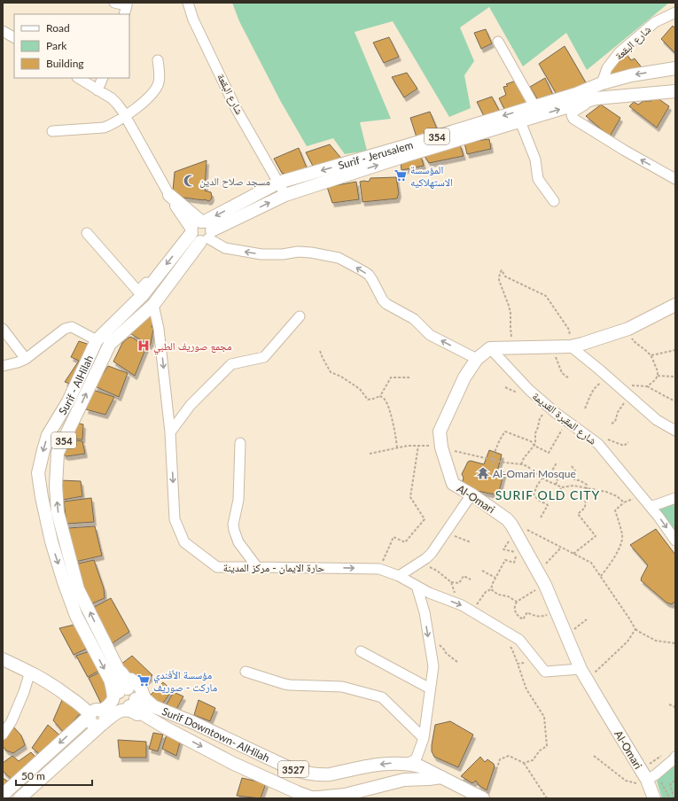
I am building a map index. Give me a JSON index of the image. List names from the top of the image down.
{
  "streets": {
    "main road": [
      "354",
      "Surif - Jerusalem",
      "Surif - AlHilah",
      "Al-Omari",
      "Surif Downtown- AlHilah",
      "3527"
    ],
    "street": ["شارع البقعة", "شارع المقبرة القديمة", "حارة الايمان - مركز المدينة"]
  },
  "crossings": [
    ["شارع البقعة", "Surif - Jerusalem"],
    ["354", "Surif - AlHilah"],
    ["354", "3527"],
    ["Surif - Jerusalem", "Surif - AlHilah"],
    ["Surif - AlHilah", "حارة الايمان - مركز المدينة"],
    ["شارع المقبرة القديمة", "Al-Omari"],
    ["Al-Omari", "حارة الايمان - مركز المدينة"],
    ["Surif Downtown- AlHilah", "3527"]
  ],
  "one_way": ["حارة الايمان - مركز المدينة"],
  "districts": ["SURIF OLD CITY"],
  "places": {
    "supermarket": ["المؤسسة الاستهلاكيه", "مؤسسة الأفندي ماركت - صوريف"],
    "mosque": ["مسجد صلاح الدين"],
    "hospital": ["مجمع صوريف الطبي"],
    "temple": ["Al-Omari Mosque"]
  },
  "legend": ["Road", "Park", "Building"],
  "scale_bar": "50 m"
}
